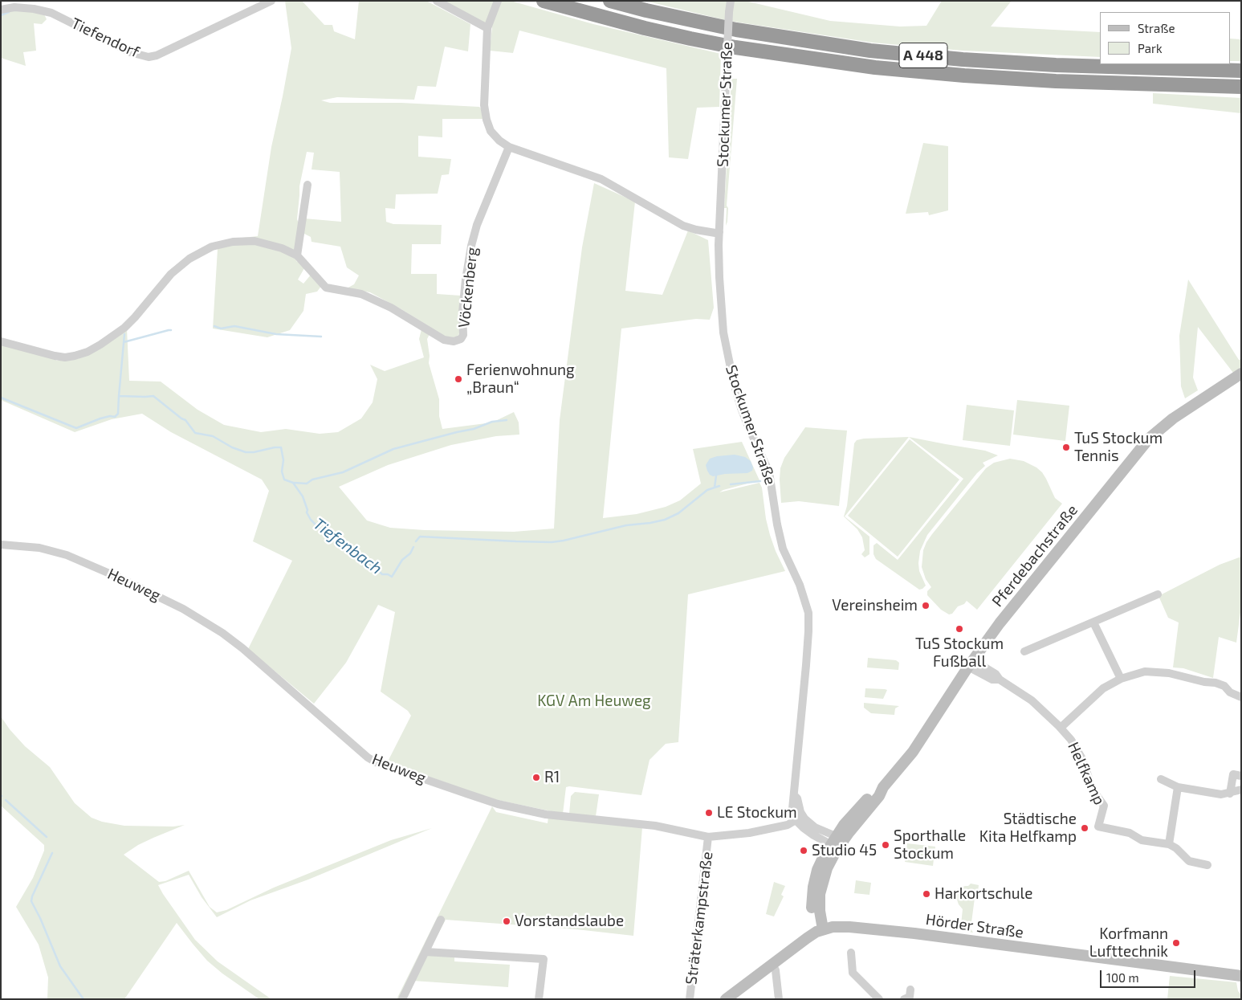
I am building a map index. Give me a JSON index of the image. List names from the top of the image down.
{
  "streets": {
    "highway": ["A 448"],
    "main road": ["Pferdebachstraße", "Hörder Straße"],
    "street": [
      "Tiefendorf",
      "Stockumer Straße",
      "Vöckenberg",
      "Heuweg",
      "Helfkamp",
      "Sträterkampstraße"
    ]
  },
  "crossings": [
    ["Stockumer Straße", "Pferdebachstraße"],
    ["Stockumer Straße", "Heuweg"],
    ["Pferdebachstraße", "Helfkamp"],
    ["Pferdebachstraße", "Hörder Straße"],
    ["Heuweg", "Sträterkampstraße"]
  ],
  "water": ["Tiefenbach"],
  "parks": ["KGV Am Heuweg"],
  "places": [
    "Ferienwohnung „Braun“",
    "TuS Stockum Tennis",
    "Vereinsheim",
    "TuS Stockum Fußball",
    "R1",
    "LE Stockum",
    "Städtische Kita Helfkamp",
    "Sporthalle Stockum",
    "Studio 45",
    "Harkortschule",
    "Vorstandslaube",
    "Korfmann Lufttechnik"
  ],
  "legend": ["Straße", "Park"],
  "scale_bar": "100 m"
}
